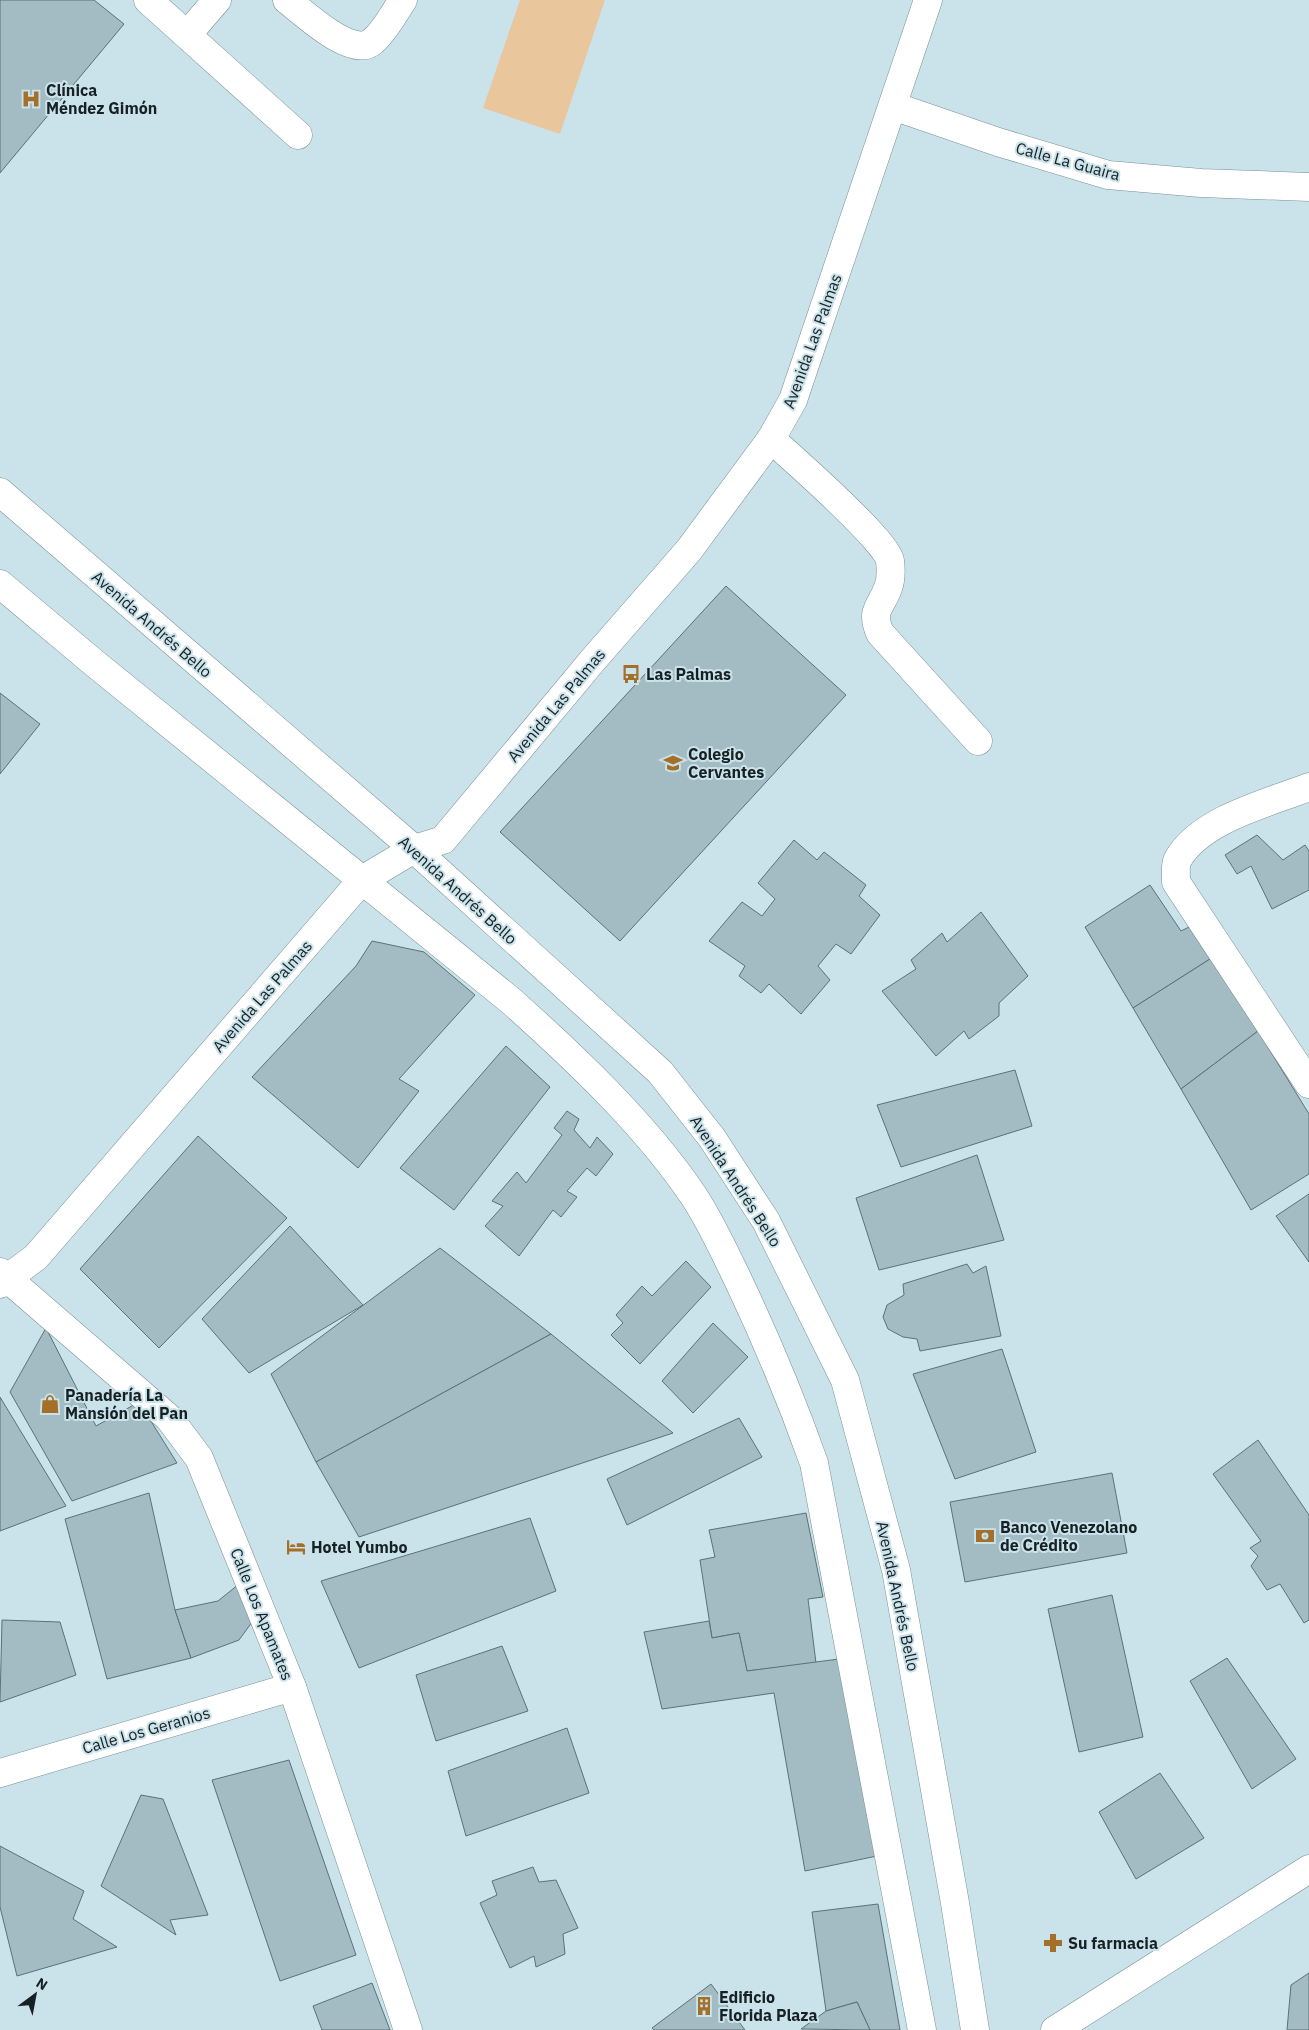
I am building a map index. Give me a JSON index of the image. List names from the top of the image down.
{
  "streets": {
    "street": [
      "Calle La Guaira",
      "Avenida Las Palmas",
      "Avenida Andrés Bello",
      "Calle Los Apamates",
      "Calle Los Geranios"
    ]
  },
  "crossings": [
    ["Calle La Guaira", "Avenida Las Palmas"],
    ["Avenida Las Palmas", "Avenida Andrés Bello"],
    ["Avenida Las Palmas", "Calle Los Apamates"],
    ["Calle Los Apamates", "Calle Los Geranios"]
  ],
  "places": {
    "hospital": ["Clínica Méndez Gimón"],
    "bus stop": ["Las Palmas"],
    "school or university": ["Colegio Cervantes"],
    "shop": ["Panadería La Mansión del Pan"],
    "bank": ["Banco Venezolano de Crédito"],
    "hotel": ["Hotel Yumbo"],
    "pharmacy": ["Su farmacia"],
    "building": ["Edificio Florida Plaza"]
  },
  "north": "top right"
}
